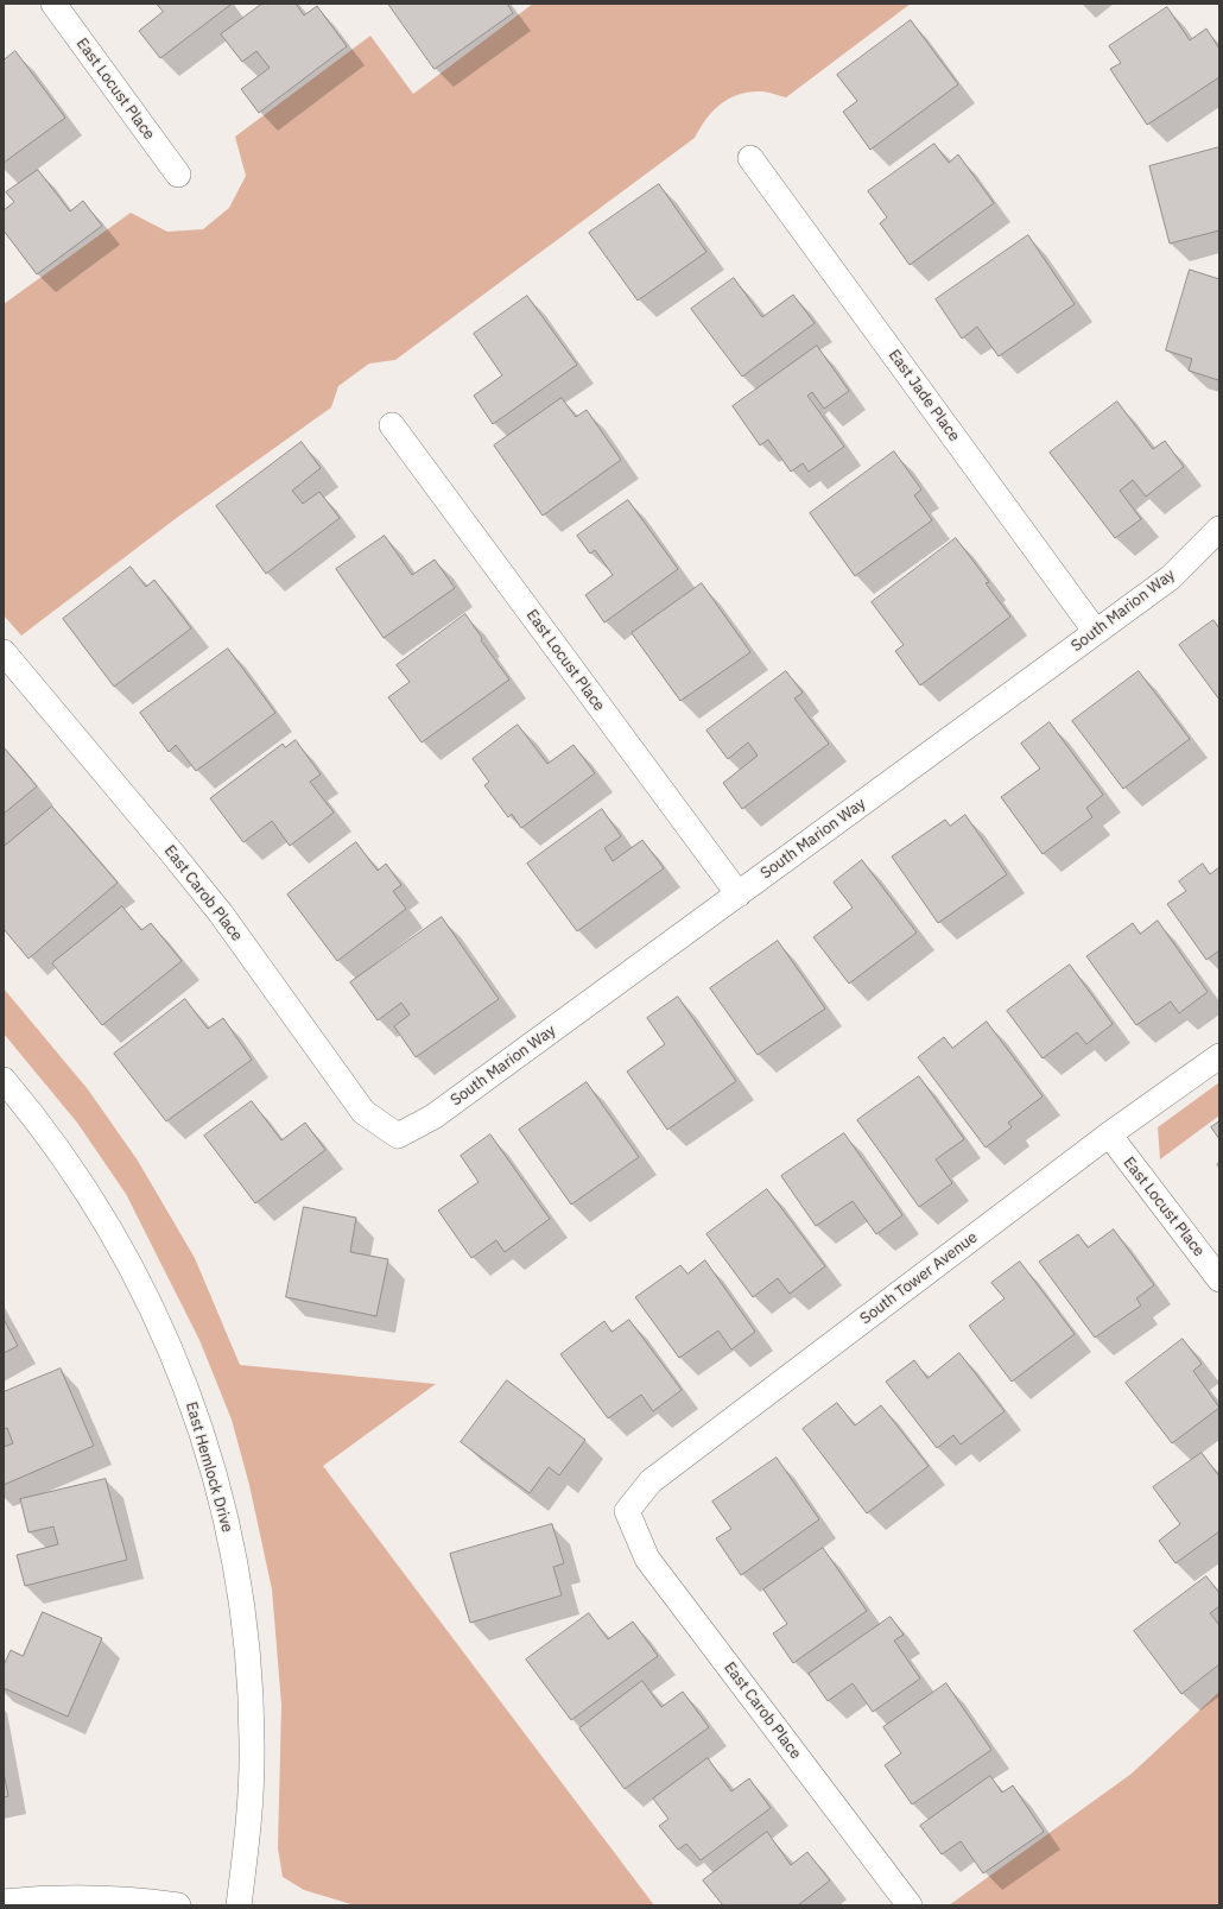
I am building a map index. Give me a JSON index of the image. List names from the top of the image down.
{
  "streets": {
    "street": [
      "East Locust Place",
      "East Jade Place",
      "South Marion Way",
      "East Carob Place",
      "South Tower Avenue",
      "East Hemlock Drive"
    ]
  },
  "crossings": [
    ["East Locust Place", "South Marion Way"],
    ["East Locust Place", "South Tower Avenue"],
    ["East Jade Place", "South Marion Way"],
    ["South Marion Way", "East Carob Place"],
    ["East Carob Place", "South Tower Avenue"]
  ]
}
